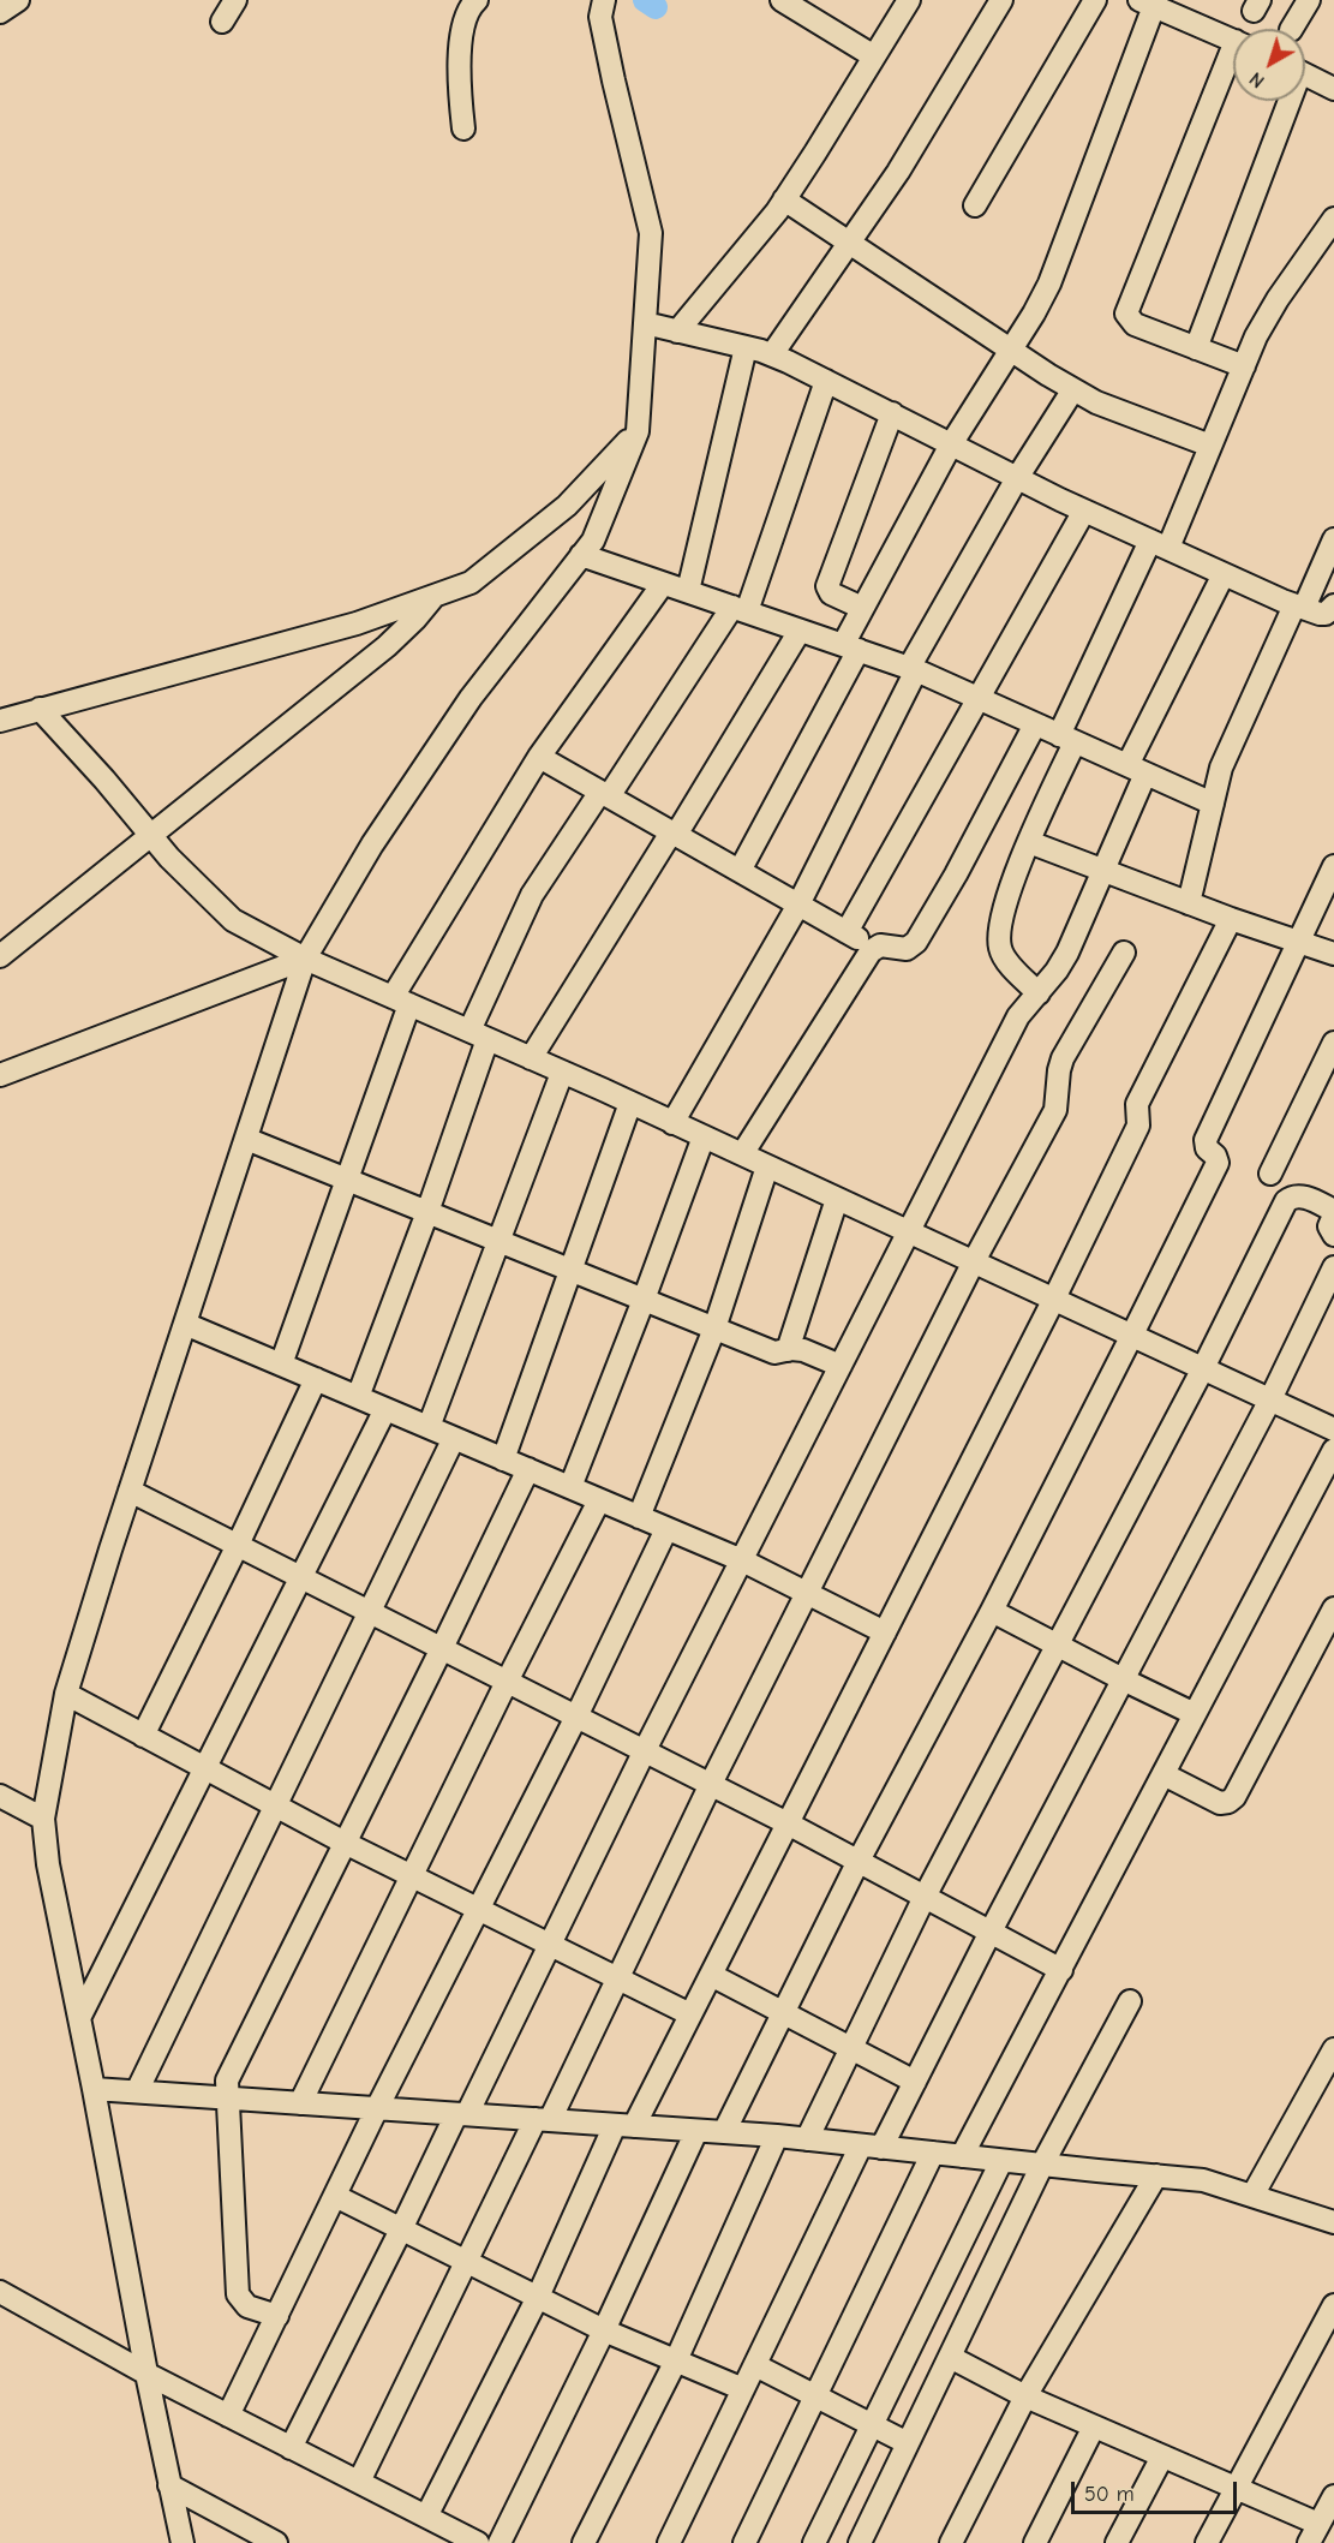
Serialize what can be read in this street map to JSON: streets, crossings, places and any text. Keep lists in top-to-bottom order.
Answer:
{
  "scale_bar": "50 m",
  "north": "bottom left"
}
